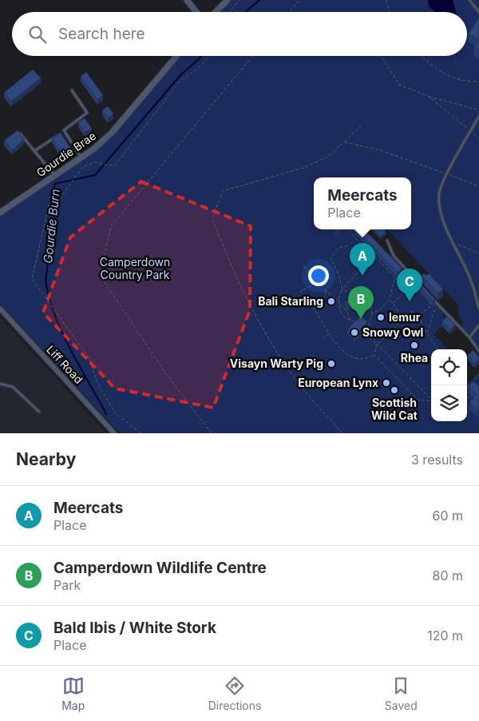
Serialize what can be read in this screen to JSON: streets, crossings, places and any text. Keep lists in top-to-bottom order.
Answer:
{
  "streets": {
    "street": ["Gourdie Brae", "Liff Road"]
  },
  "water": ["Gourdie Burn"],
  "parks": ["Camperdown Country Park"],
  "places": [
    "Bali Starling",
    "lemur",
    "Snowy Owl",
    "Rhea",
    "Visayn Warty Pig",
    "European Lynx",
    "Scottish Wild Cat"
  ],
  "page": {
    "search": "Search here",
    "popup": ["Meercats", "Place"],
    "pins": ["A", "C", "B"],
    "heading": ["Nearby", "3 results"],
    "list": [
      {
        "mark": "A",
        "name": "Meercats",
        "note": "Place",
        "value": "60 m"
      },
      {
        "mark": "B",
        "name": "Camperdown Wildlife Centre",
        "note": "Park",
        "value": "80 m"
      },
      {
        "mark": "C",
        "name": "Bald Ibis / White Stork",
        "note": "Place",
        "value": "120 m"
      }
    ],
    "nav": ["Map", "Directions", "Saved"]
  }
}
